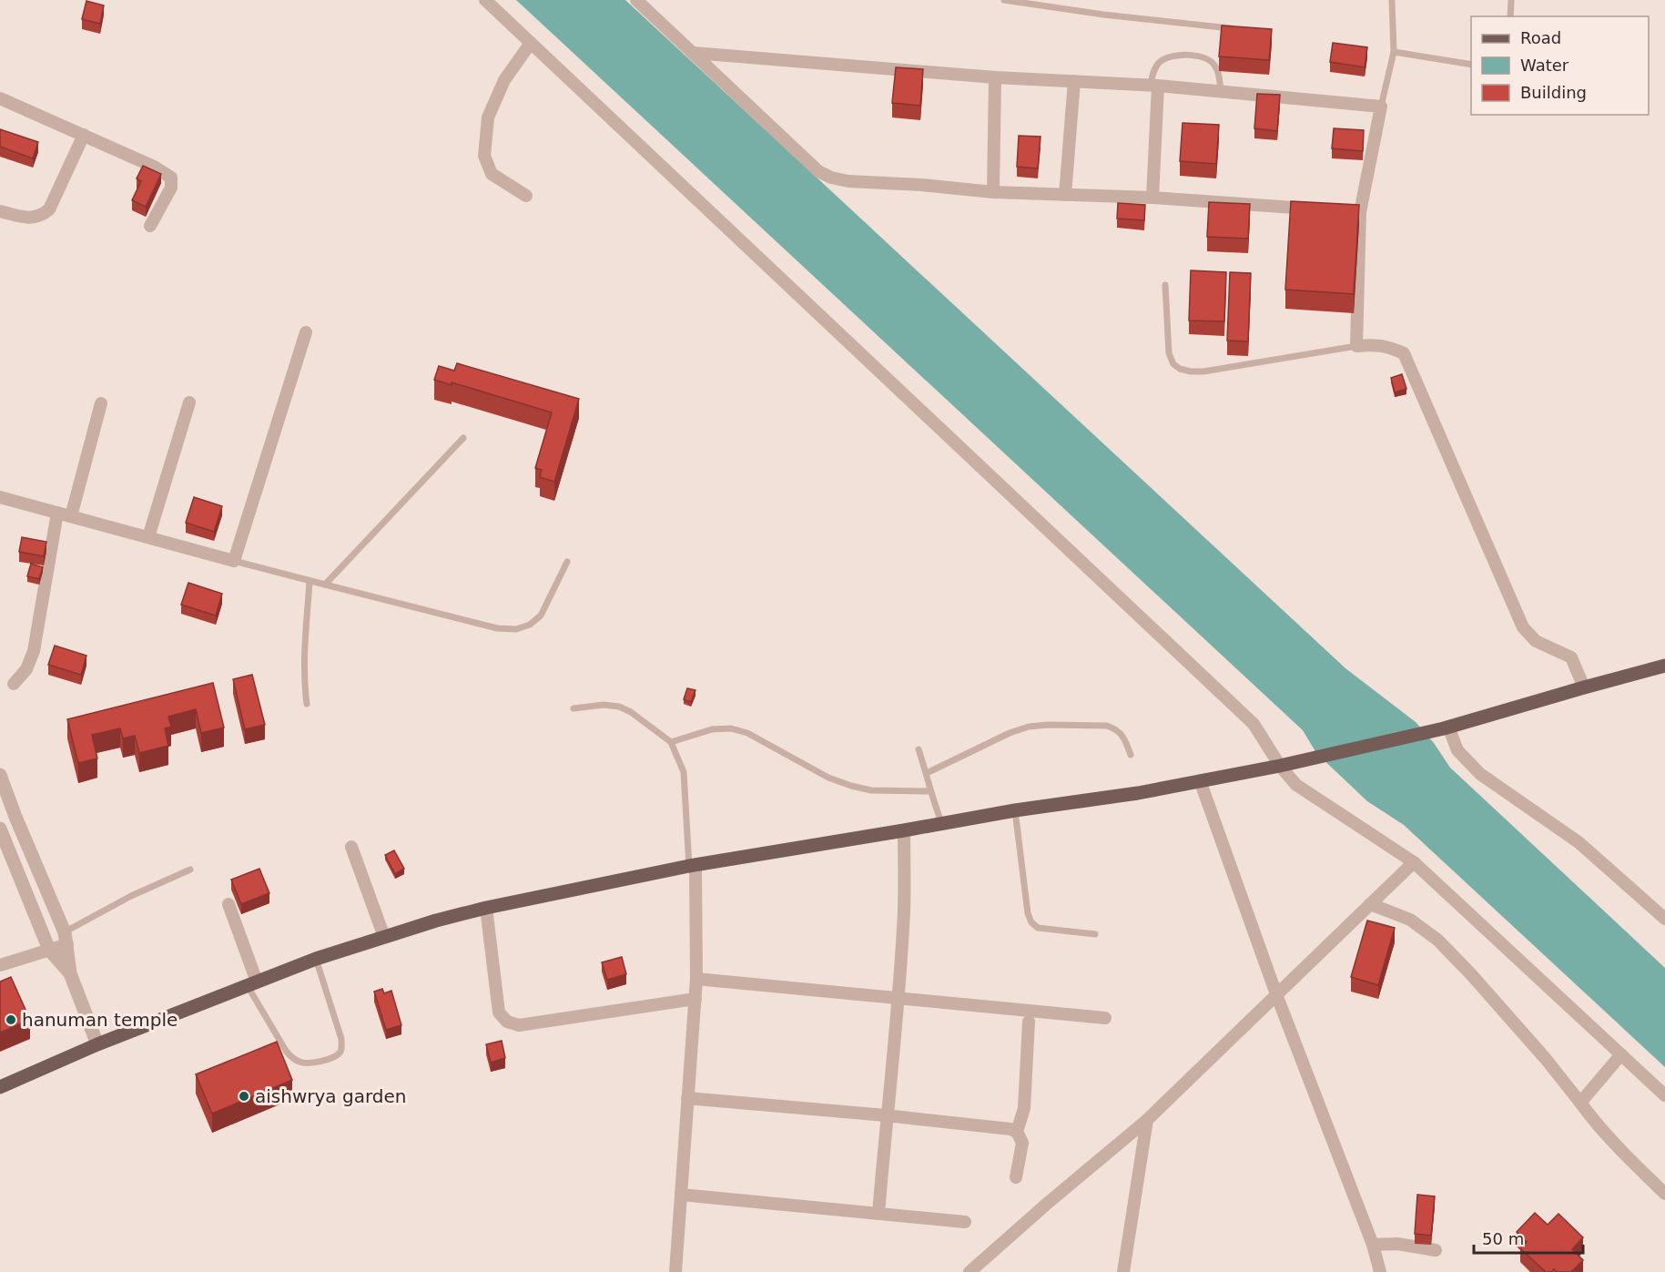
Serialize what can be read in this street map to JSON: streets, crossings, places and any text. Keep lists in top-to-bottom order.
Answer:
{
  "places": ["hanuman temple", "aishwrya garden"],
  "legend": ["Road", "Water", "Building"],
  "scale_bar": "50 m"
}
